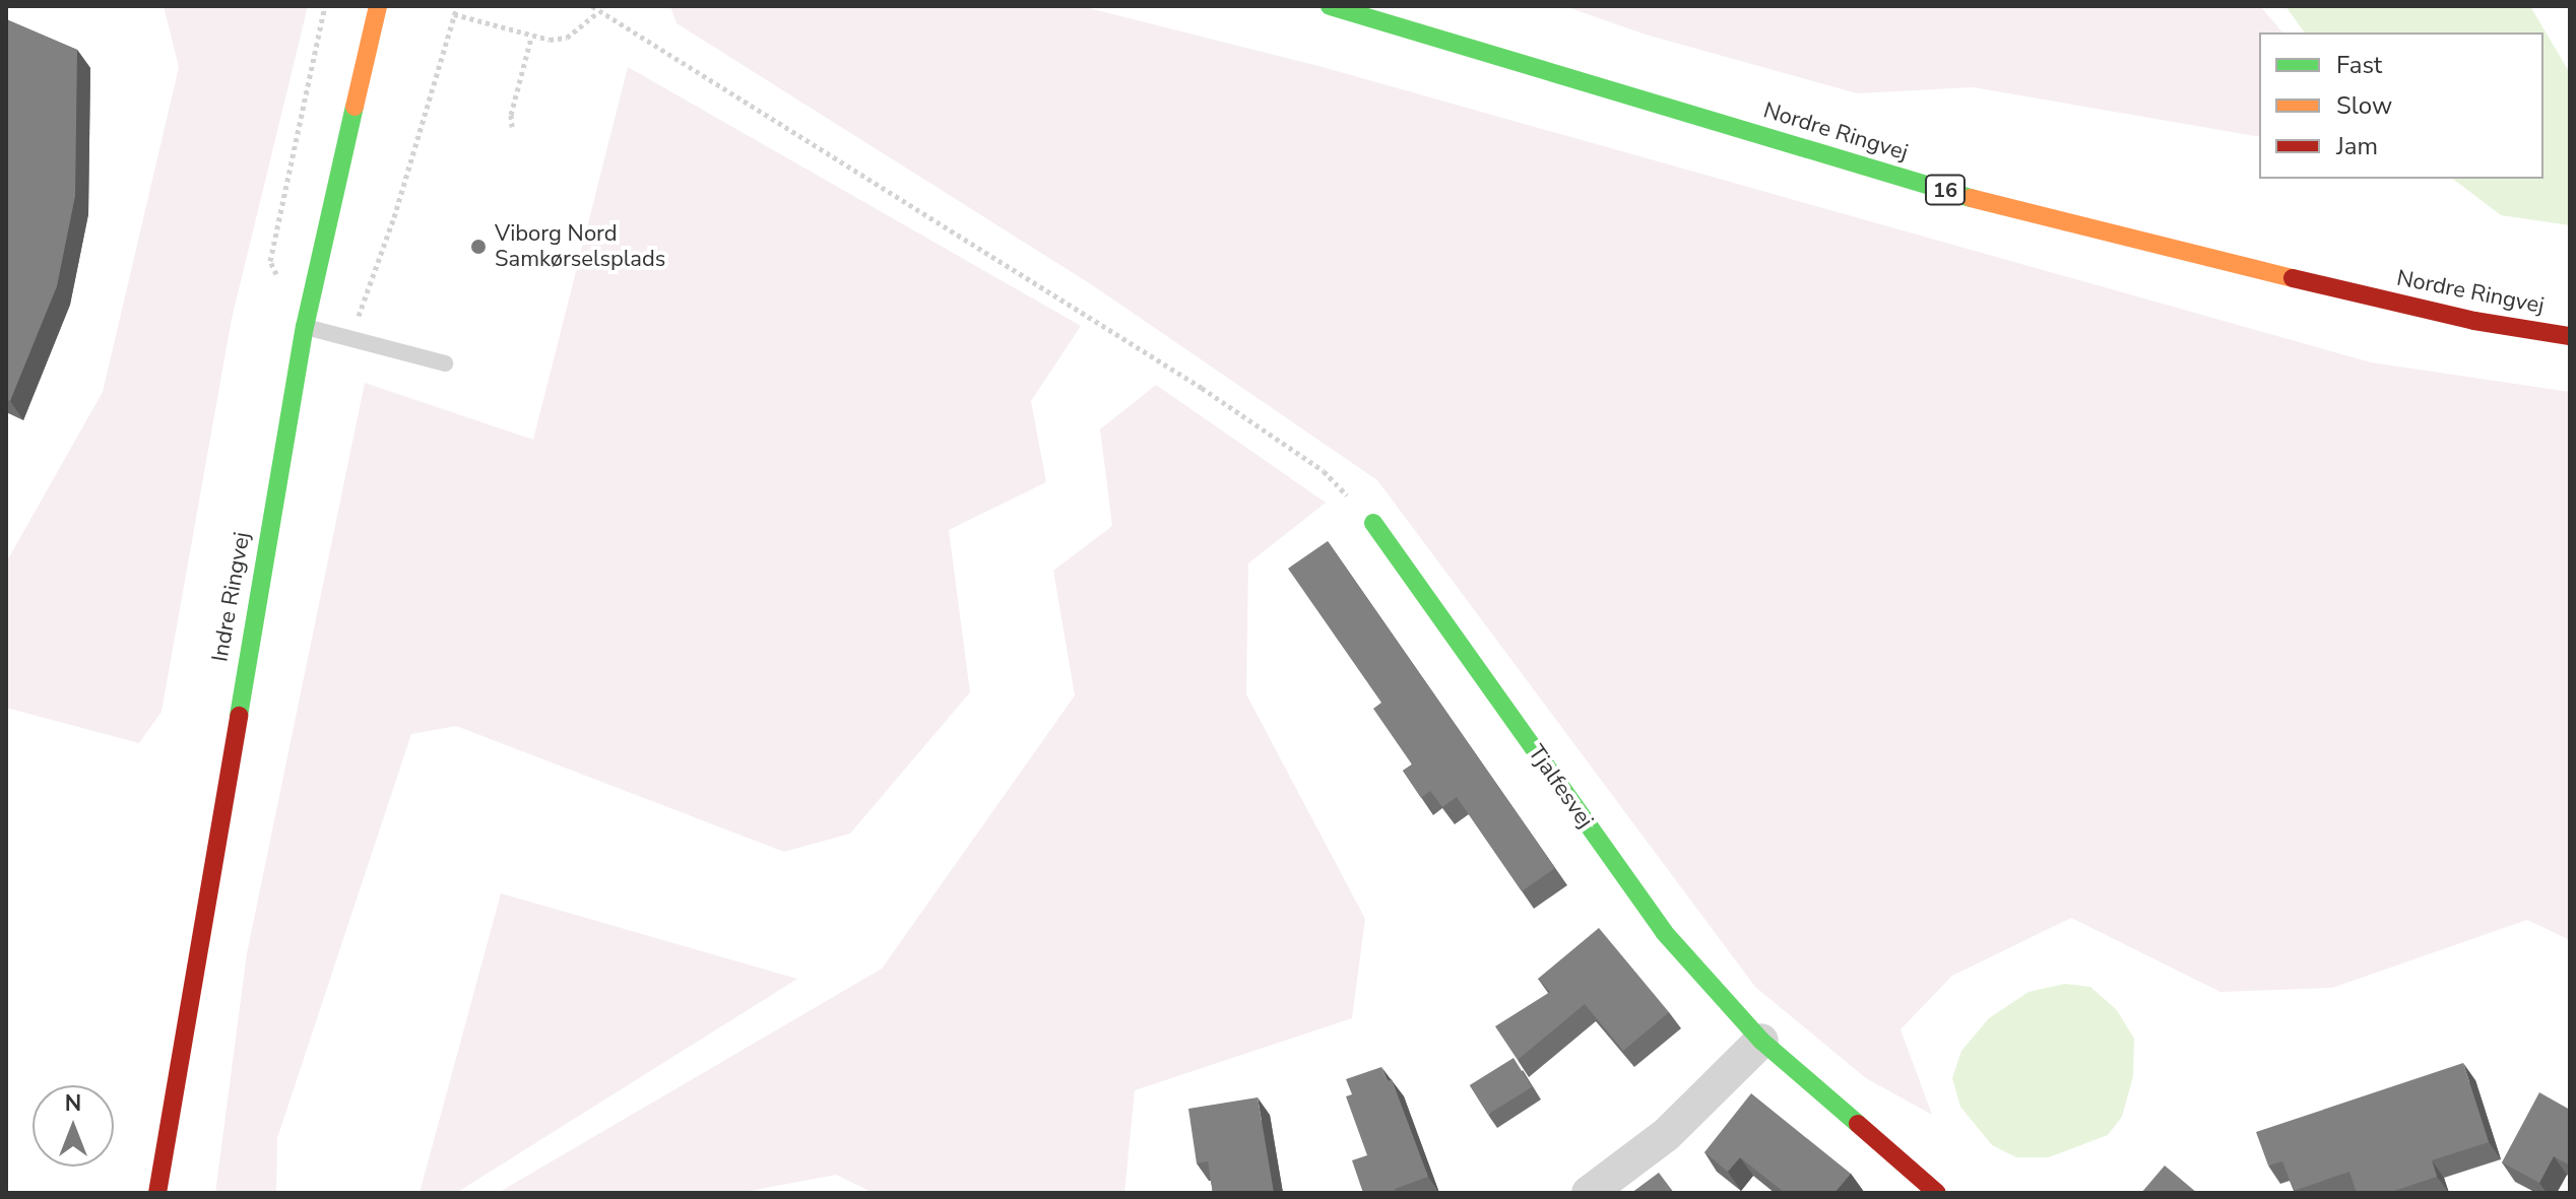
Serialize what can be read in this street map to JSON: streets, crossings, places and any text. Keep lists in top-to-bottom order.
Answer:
{
  "streets": {
    "street": [
      "Nordre Ringvej",
      "16",
      "Indre Ringvej",
      "Tjalfesvej"
    ]
  },
  "places": ["Viborg Nord Samkørselsplads"],
  "legend": ["Fast", "Slow", "Jam"],
  "north": "top"
}
